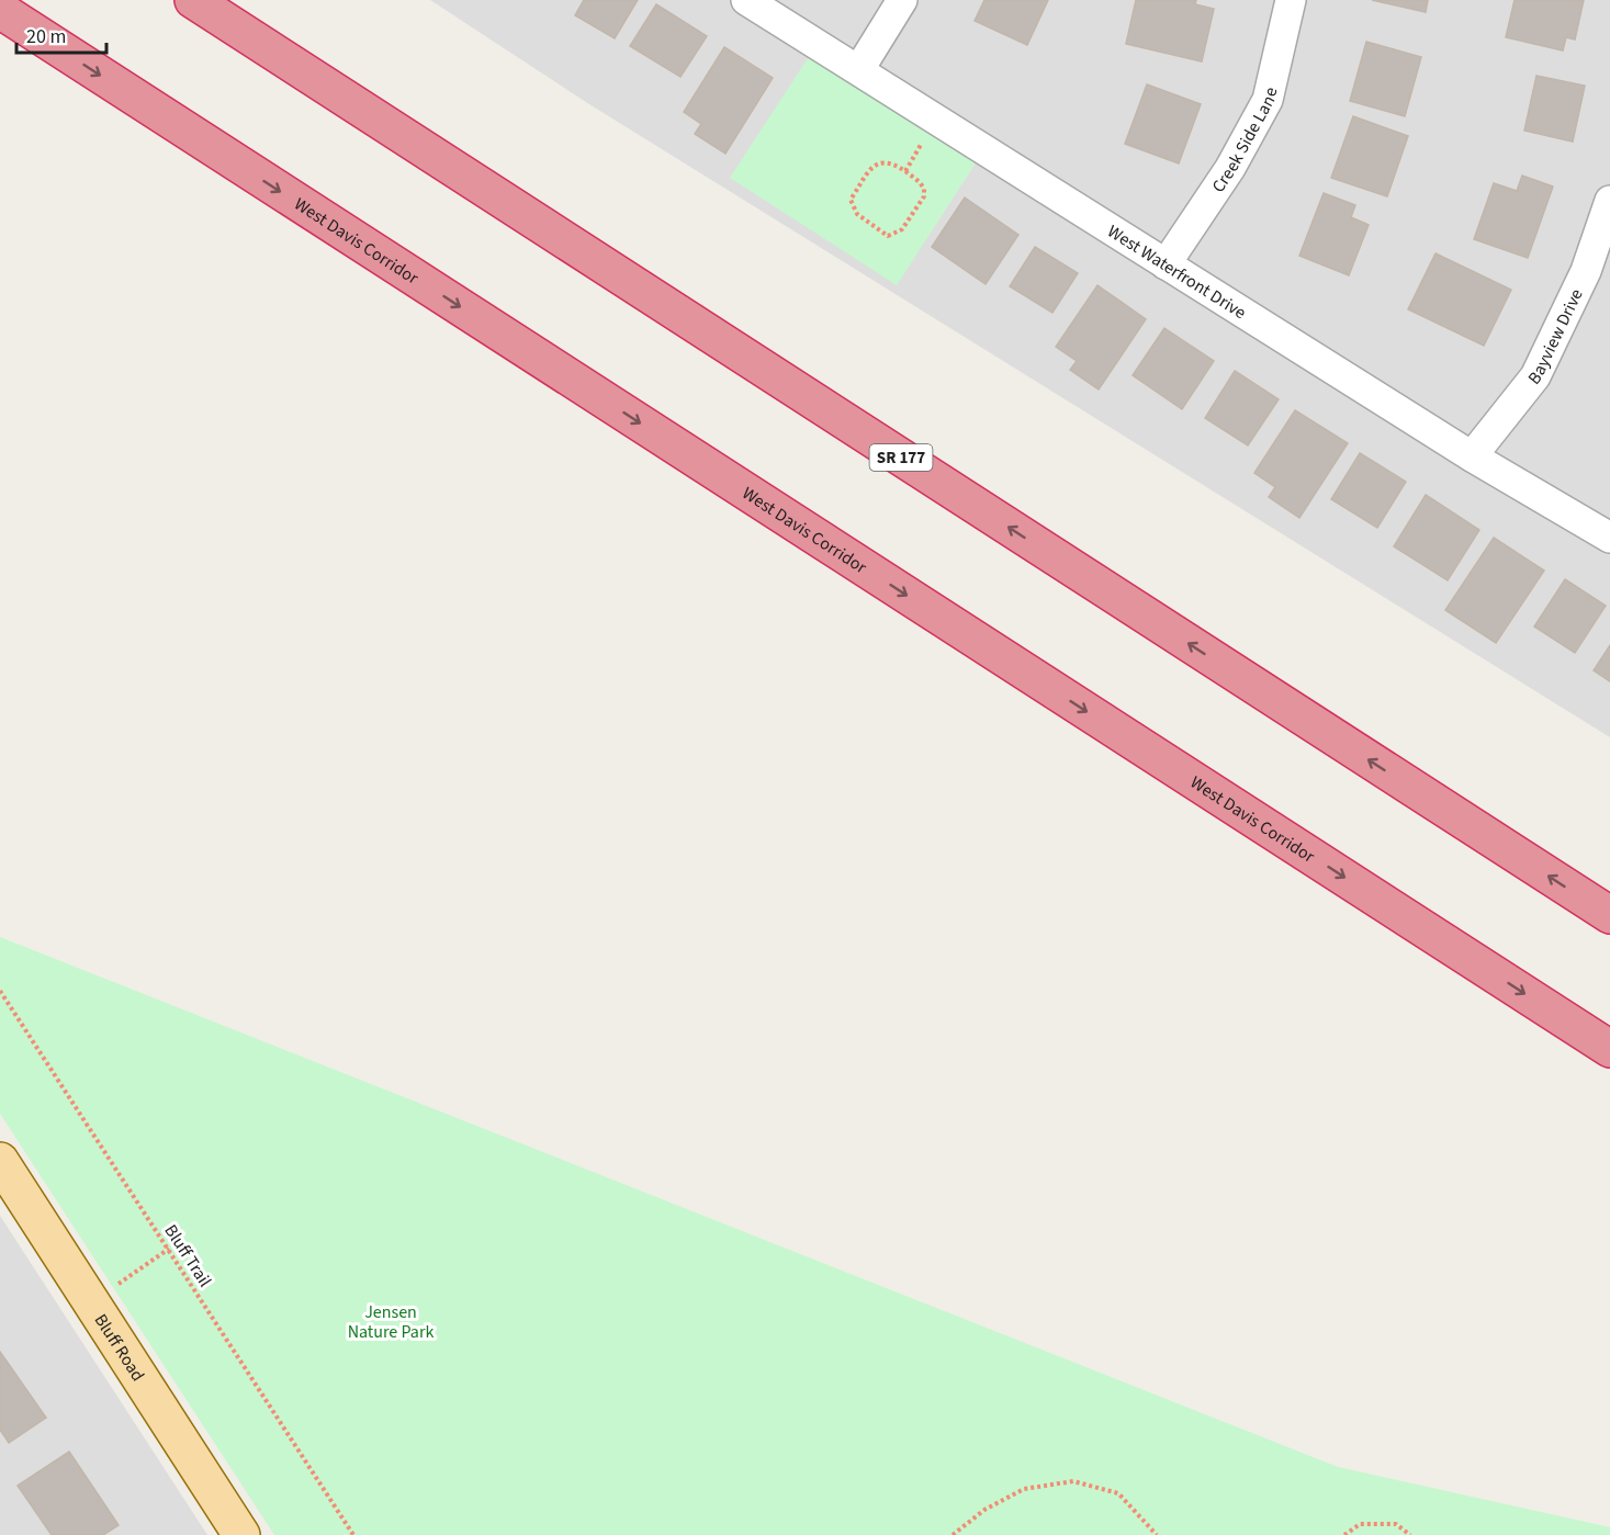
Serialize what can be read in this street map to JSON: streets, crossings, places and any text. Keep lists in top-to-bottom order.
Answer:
{
  "streets": {
    "highway": ["West Davis Corridor", "SR 177"],
    "main road": ["Bluff Road"],
    "street": ["Creek Side Lane", "West Waterfront Drive", "Bayview Drive"],
    "path": ["Bluff Trail"]
  },
  "crossings": [
    ["Creek Side Lane", "West Waterfront Drive"],
    ["West Waterfront Drive", "Bayview Drive"]
  ],
  "parks": ["Jensen Nature Park"],
  "scale_bar": "20 m"
}
